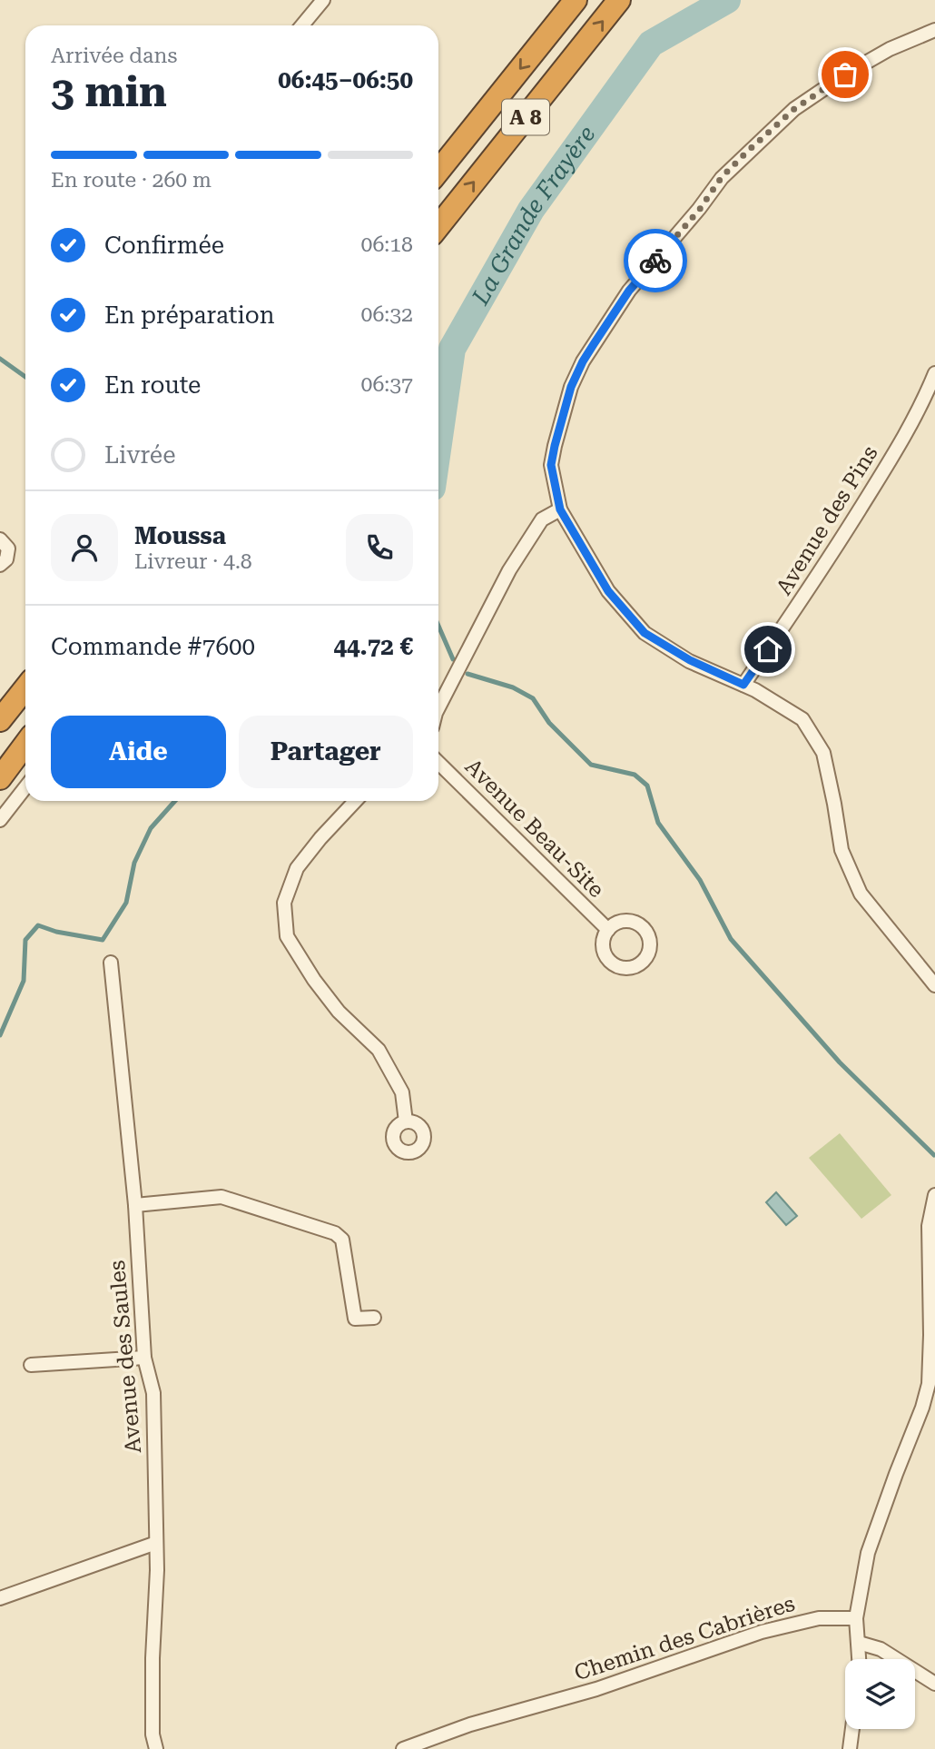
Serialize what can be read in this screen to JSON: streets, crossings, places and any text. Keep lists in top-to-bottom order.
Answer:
{
  "streets": {
    "highway": ["A 8"],
    "street": [
      "Avenue des Pins",
      "Avenue Beau-Site",
      "Avenue des Saules",
      "Chemin des Cabrières"
    ]
  },
  "water": ["La Grande Frayère"],
  "page": {
    "heading": ["3 min", "Arrivée dans", "06:45–06:50"],
    "panel": [
      "Moussa",
      "Livreur · 4.8",
      "Commande #7600",
      "44.72 €"
    ],
    "bar": "En route · 260 m",
    "list": [
      ["Confirmée", "06:18"],
      ["En préparation", "06:32"],
      ["En route", "06:37"],
      "Livrée"
    ],
    "buttons": ["Aide", "Partager"]
  }
}
